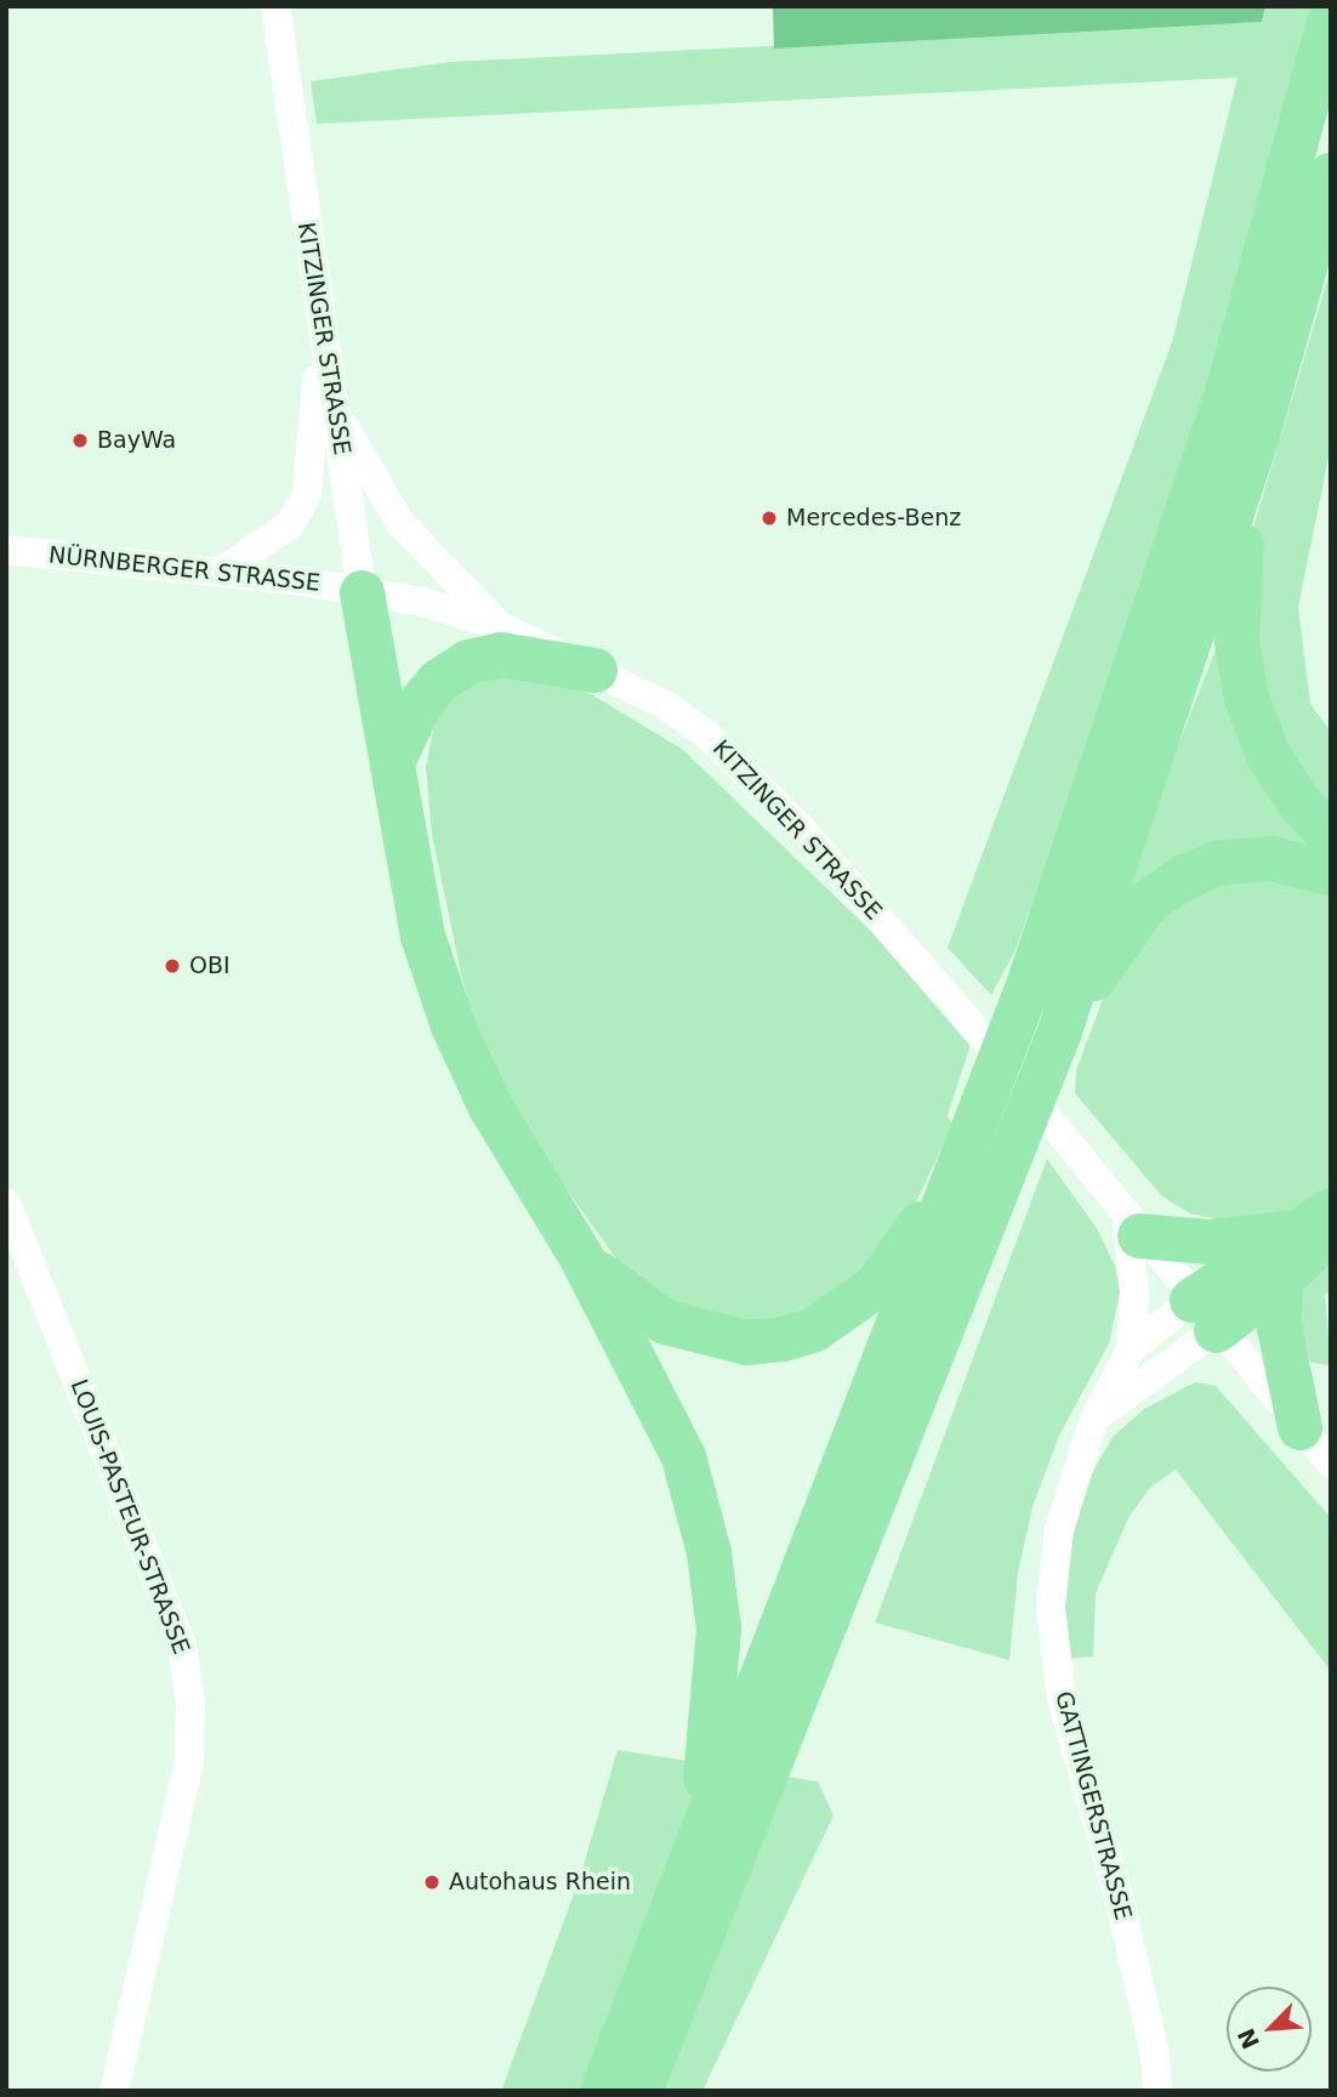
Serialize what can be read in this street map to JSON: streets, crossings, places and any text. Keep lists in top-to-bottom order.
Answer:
{
  "streets": {
    "street": [
      "KITZINGER STRASSE",
      "NÜRNBERGER STRASSE",
      "LOUIS-PASTEUR-STRASSE",
      "GATTINGERSTRASSE"
    ]
  },
  "crossings": [
    ["KITZINGER STRASSE", "NÜRNBERGER STRASSE"],
    ["KITZINGER STRASSE", "GATTINGERSTRASSE"]
  ],
  "places": [
    "BayWa",
    "Mercedes-Benz",
    "OBI",
    "Autohaus Rhein"
  ],
  "north": "bottom left"
}
